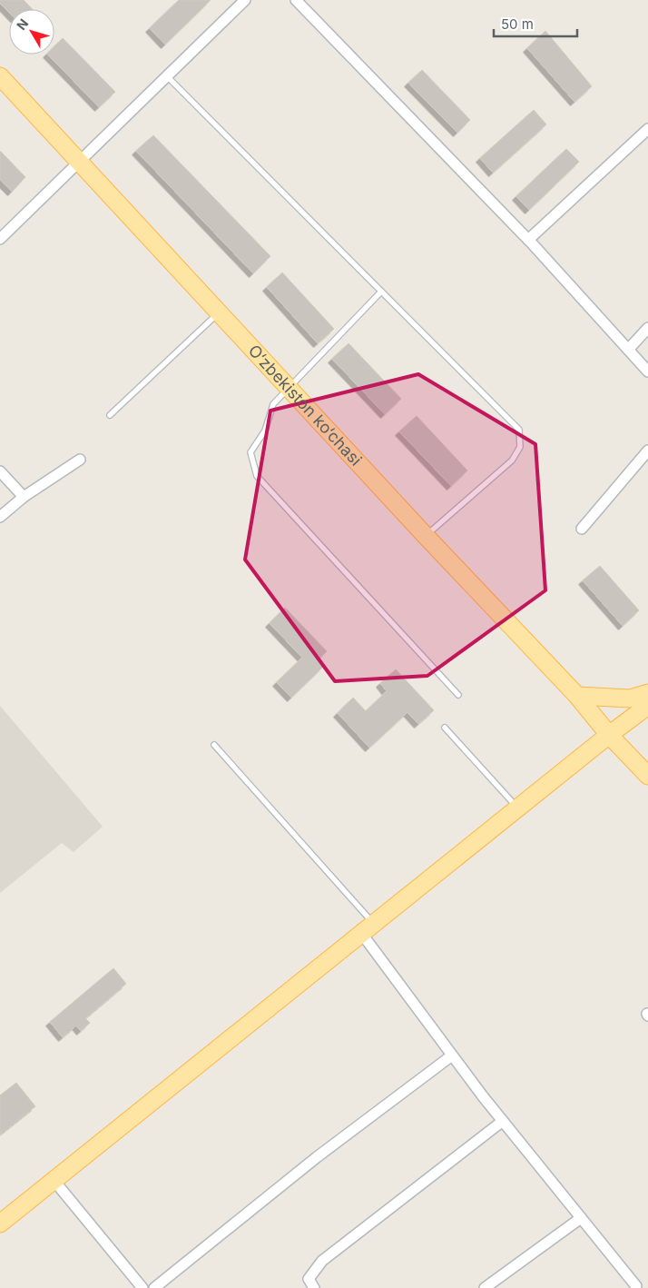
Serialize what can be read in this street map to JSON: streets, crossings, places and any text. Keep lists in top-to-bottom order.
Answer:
{
  "streets": {
    "main road": ["O‘zbekiston ko‘chasi"]
  },
  "scale_bar": "50 m",
  "north": "top left"
}
